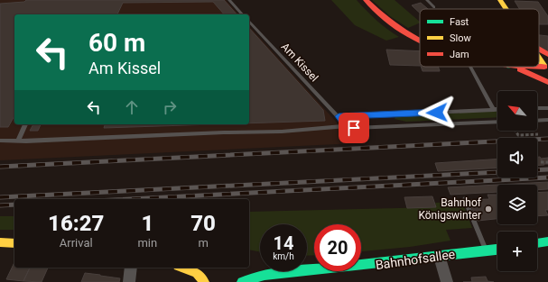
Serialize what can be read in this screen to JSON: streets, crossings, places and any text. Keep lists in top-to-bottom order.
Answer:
{
  "streets": {
    "main road": ["Bahnhofsallee"],
    "lane": ["Am Kissel"]
  },
  "places": ["Bahnhof Königswinter"],
  "legend": ["Fast", "Slow", "Jam"],
  "north": "top left",
  "page": {
    "turn": ["60 m", "Am Kissel"],
    "map_buttons": "+",
    "eta": [
      "16:27",
      "Arrival",
      "1",
      "min",
      "70",
      "m"
    ],
    "speed": "14 km/h",
    "limit": "20"
  }
}
